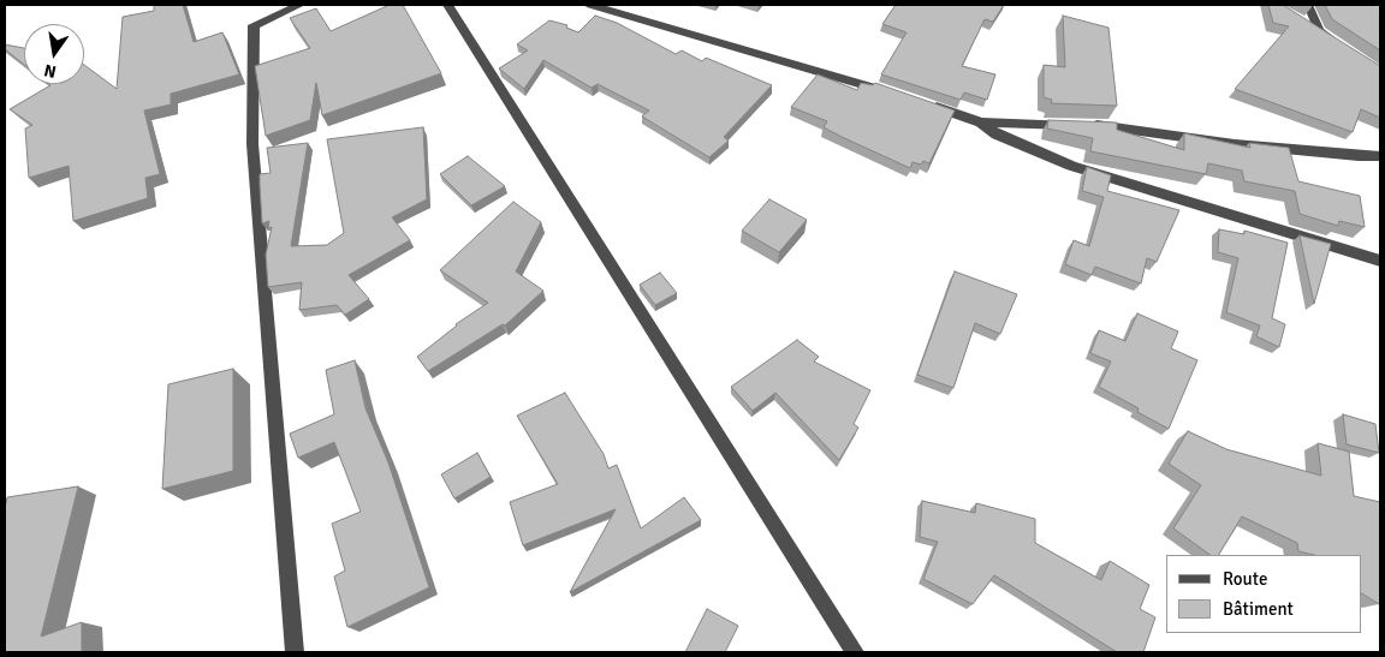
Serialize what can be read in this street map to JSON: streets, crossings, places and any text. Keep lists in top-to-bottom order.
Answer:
{
  "legend": ["Route", "Bâtiment"],
  "north": "bottom"
}
